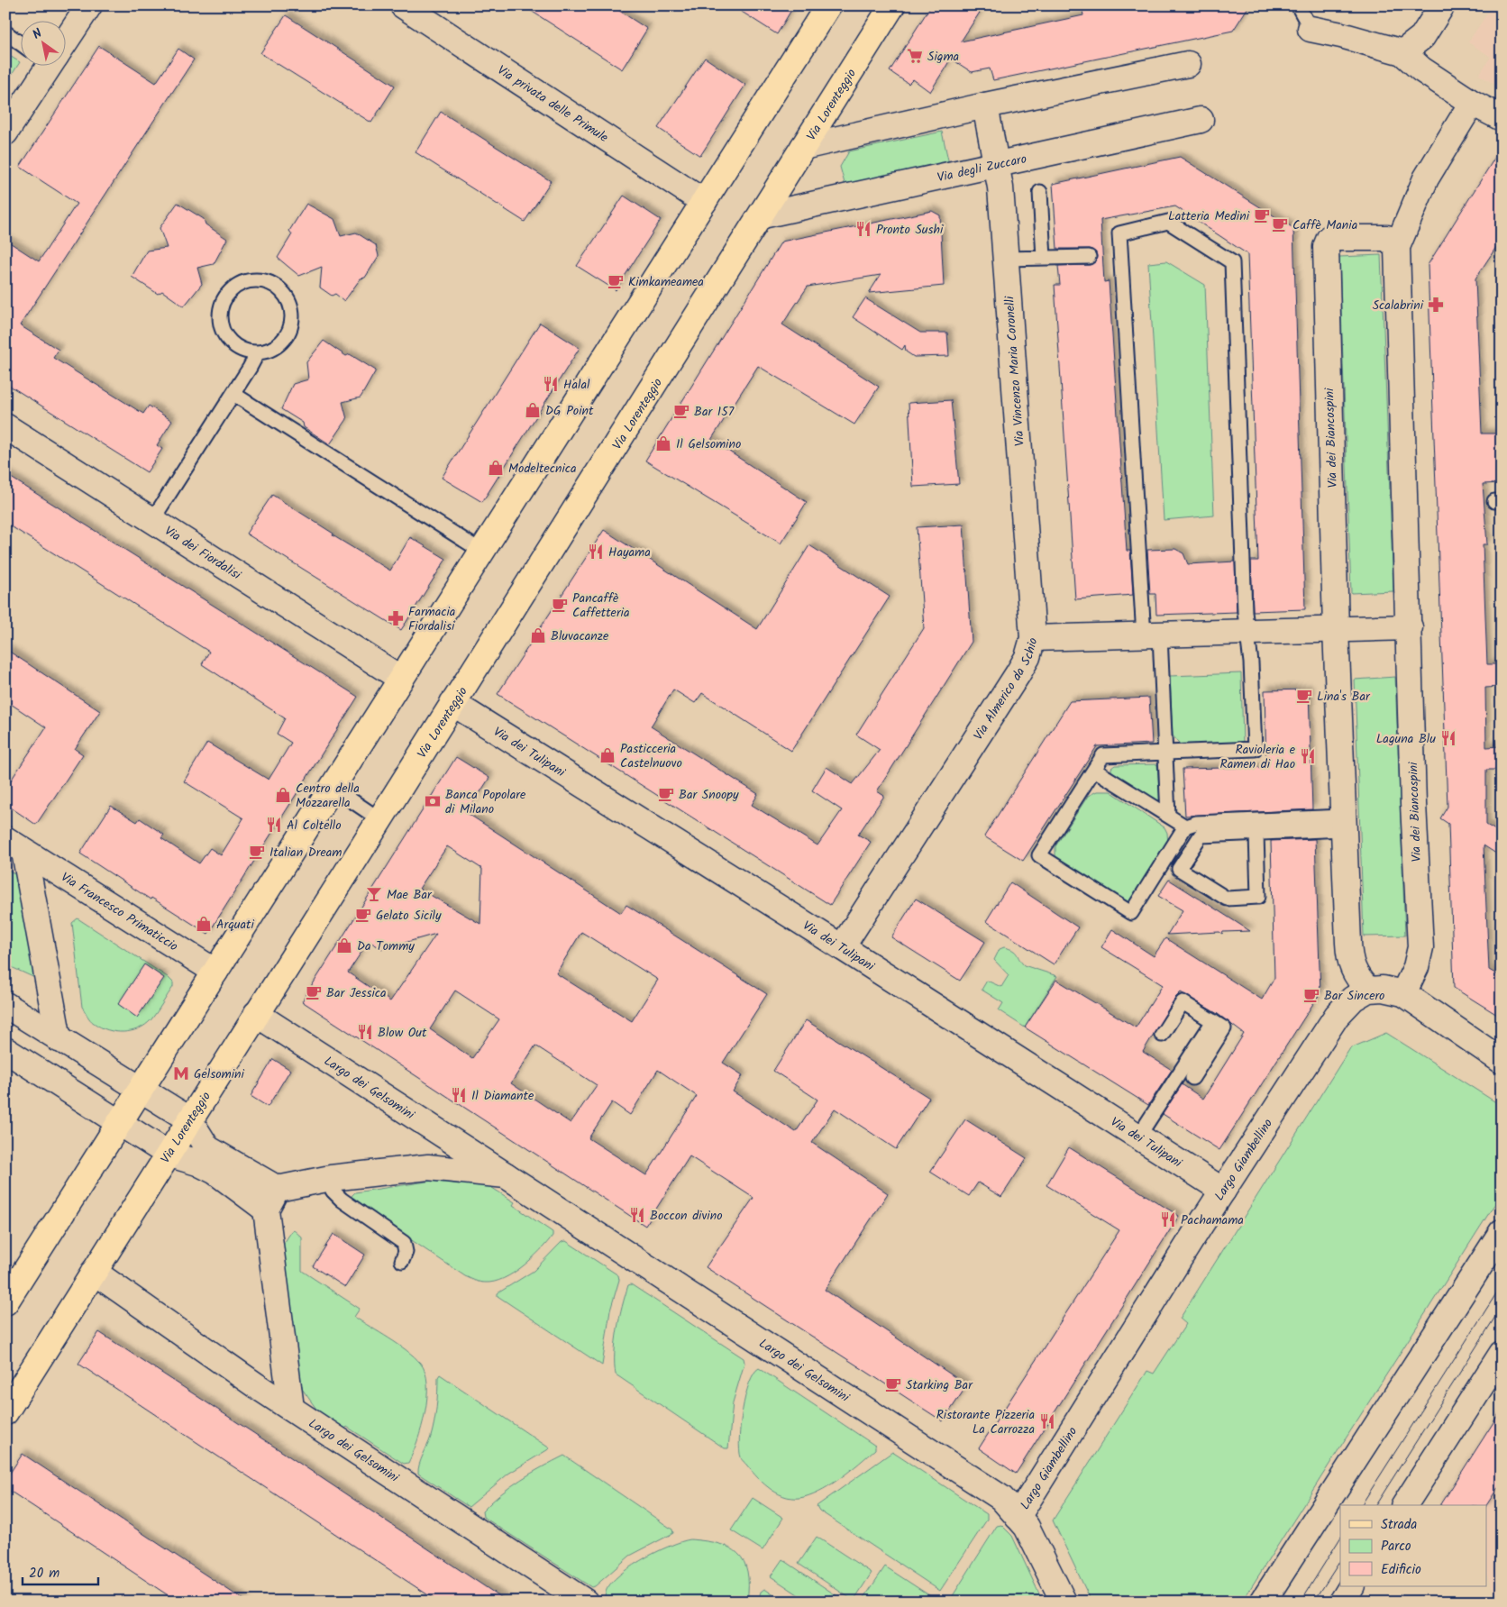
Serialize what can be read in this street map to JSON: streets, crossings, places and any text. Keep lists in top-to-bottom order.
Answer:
{
  "streets": {
    "main road": ["Via Lorenteggio"],
    "street": [
      "Via privata delle Primule",
      "Via degli Zuccaro",
      "Via Vincenzo Maria Coronelli",
      "Via dei Biancospini",
      "Via dei Fiordalisi",
      "Via Almerico da Schio",
      "Via dei Tulipani",
      "Via Francesco Primaticcio",
      "Largo dei Gelsomini",
      "Largo Giambellino"
    ]
  },
  "crossings": [
    ["Via Lorenteggio", "Via degli Zuccaro"],
    ["Via Lorenteggio", "Via dei Tulipani"],
    ["Via Lorenteggio", "Largo dei Gelsomini"],
    ["Via degli Zuccaro", "Via Vincenzo Maria Coronelli"],
    ["Via Vincenzo Maria Coronelli", "Via Almerico da Schio"],
    ["Via dei Biancospini", "Via Almerico da Schio"],
    ["Via dei Biancospini", "Largo Giambellino"],
    ["Via Almerico da Schio", "Via dei Tulipani"],
    ["Via dei Tulipani", "Largo Giambellino"],
    ["Largo dei Gelsomini", "Largo Giambellino"]
  ],
  "places": {
    "supermarket": ["Sigma"],
    "cafe": [
      "Latteria Medini",
      "Caffè Mania",
      "Kimkameamea",
      "Bar 157",
      "Pancaffè Caffetteria",
      "Lina's Bar",
      "Bar Snoopy",
      "Italian Dream",
      "Gelato Sicily",
      "Bar Jessica",
      "Bar Sincero",
      "Starking Bar"
    ],
    "restaurant": [
      "Pronto Sushi",
      "Halal",
      "Hayama",
      "Laguna Blu",
      "Ravioleria e Ramen di Hao",
      "Al Coltello",
      "Blow Out",
      "Il Diamante",
      "Boccon divino",
      "Pachamama",
      "Ristorante Pizzeria La Carrozza"
    ],
    "pharmacy": ["Scalabrini", "Farmacia Fiordalisi"],
    "shop": [
      "DG Point",
      "Il Gelsomino",
      "Modeltecnica",
      "Bluvacanze",
      "Pasticceria Castelnuovo",
      "Centro della Mozzarella",
      "Arquati",
      "Da Tommy"
    ],
    "bank": ["Banca Popolare di Milano"],
    "bar": ["Mae Bar"],
    "metro station": ["Gelsomini"]
  },
  "legend": ["Strada", "Parco", "Edificio"],
  "scale_bar": "20 m",
  "north": "top left"
}
